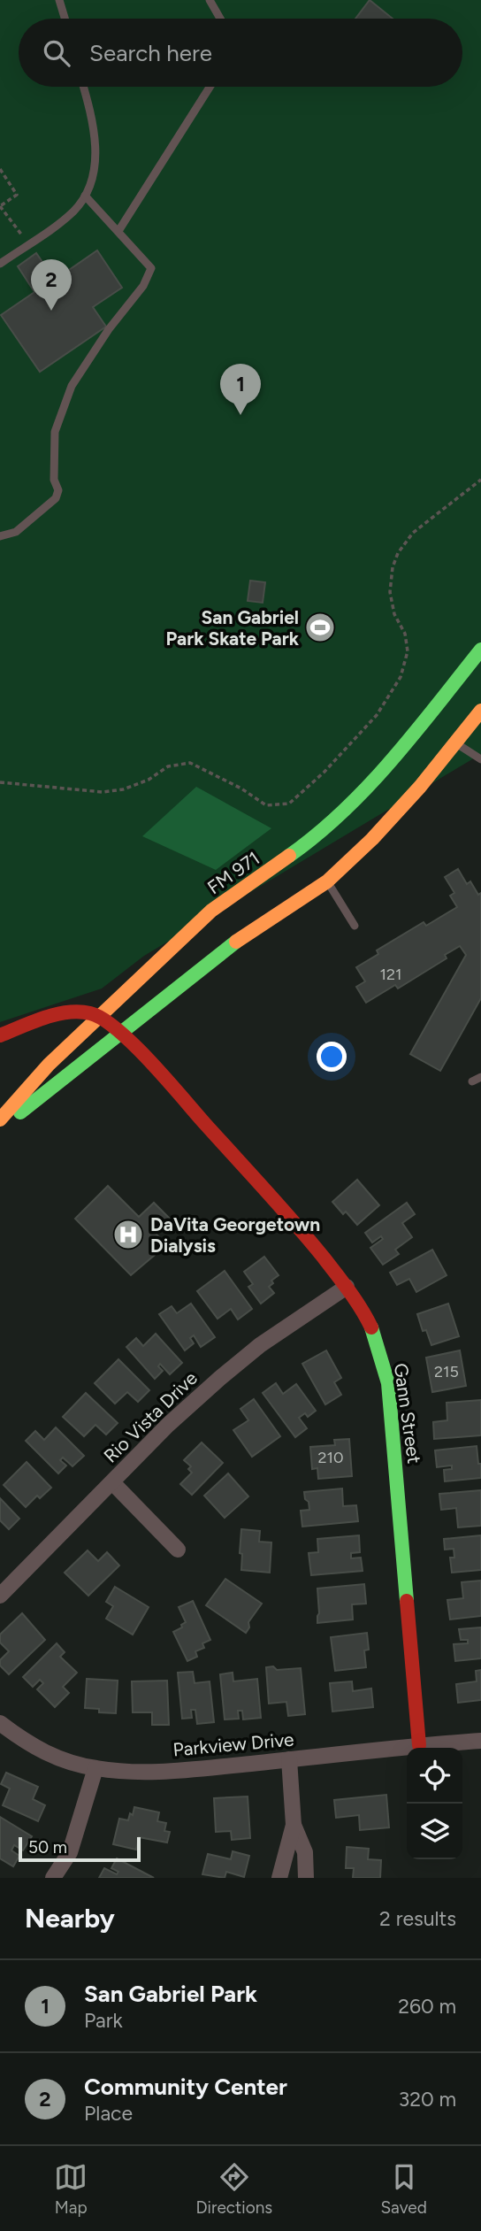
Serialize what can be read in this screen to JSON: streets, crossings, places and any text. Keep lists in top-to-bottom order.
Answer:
{
  "streets": {
    "main road": ["FM 971", "Gann Street"],
    "street": ["Rio Vista Drive", "Parkview Drive"]
  },
  "crossings": [
    ["FM 971", "Gann Street"],
    ["Gann Street", "Rio Vista Drive"],
    ["Gann Street", "Parkview Drive"]
  ],
  "places": {
    "sports": ["San Gabriel Park Skate Park"],
    "hospital": ["DaVita Georgetown Dialysis"]
  },
  "house_numbers": ["121", "215", "210"],
  "scale_bar": "50 m",
  "page": {
    "search": "Search here",
    "pins": ["2", "1"],
    "scale": "50 m",
    "heading": ["Nearby", "2 results"],
    "list": [
      {
        "mark": "1",
        "name": "San Gabriel Park",
        "note": "Park",
        "value": "260 m"
      },
      {
        "mark": "2",
        "name": "Community Center",
        "note": "Place",
        "value": "320 m"
      }
    ],
    "nav": ["Map", "Directions", "Saved"]
  }
}
